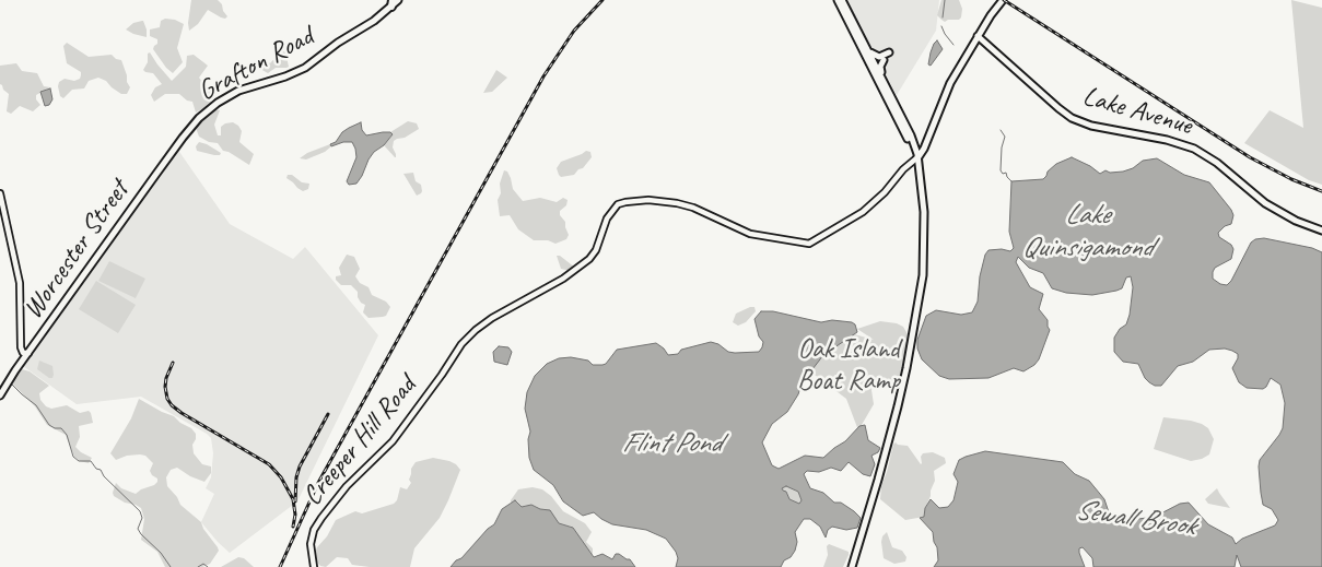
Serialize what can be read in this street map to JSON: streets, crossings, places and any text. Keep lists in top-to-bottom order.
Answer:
{
  "streets": {
    "main road": ["Grafton Road", "Lake Avenue", "Worcester Street"],
    "street": ["Creeper Hill Road"]
  },
  "crossings": [
    ["Grafton Road", "Worcester Street"]
  ],
  "water": ["Lake Quinsigamond", "Flint Pond", "Sewall Brook"],
  "parks": ["Oak Island Boat Ramp"]
}
